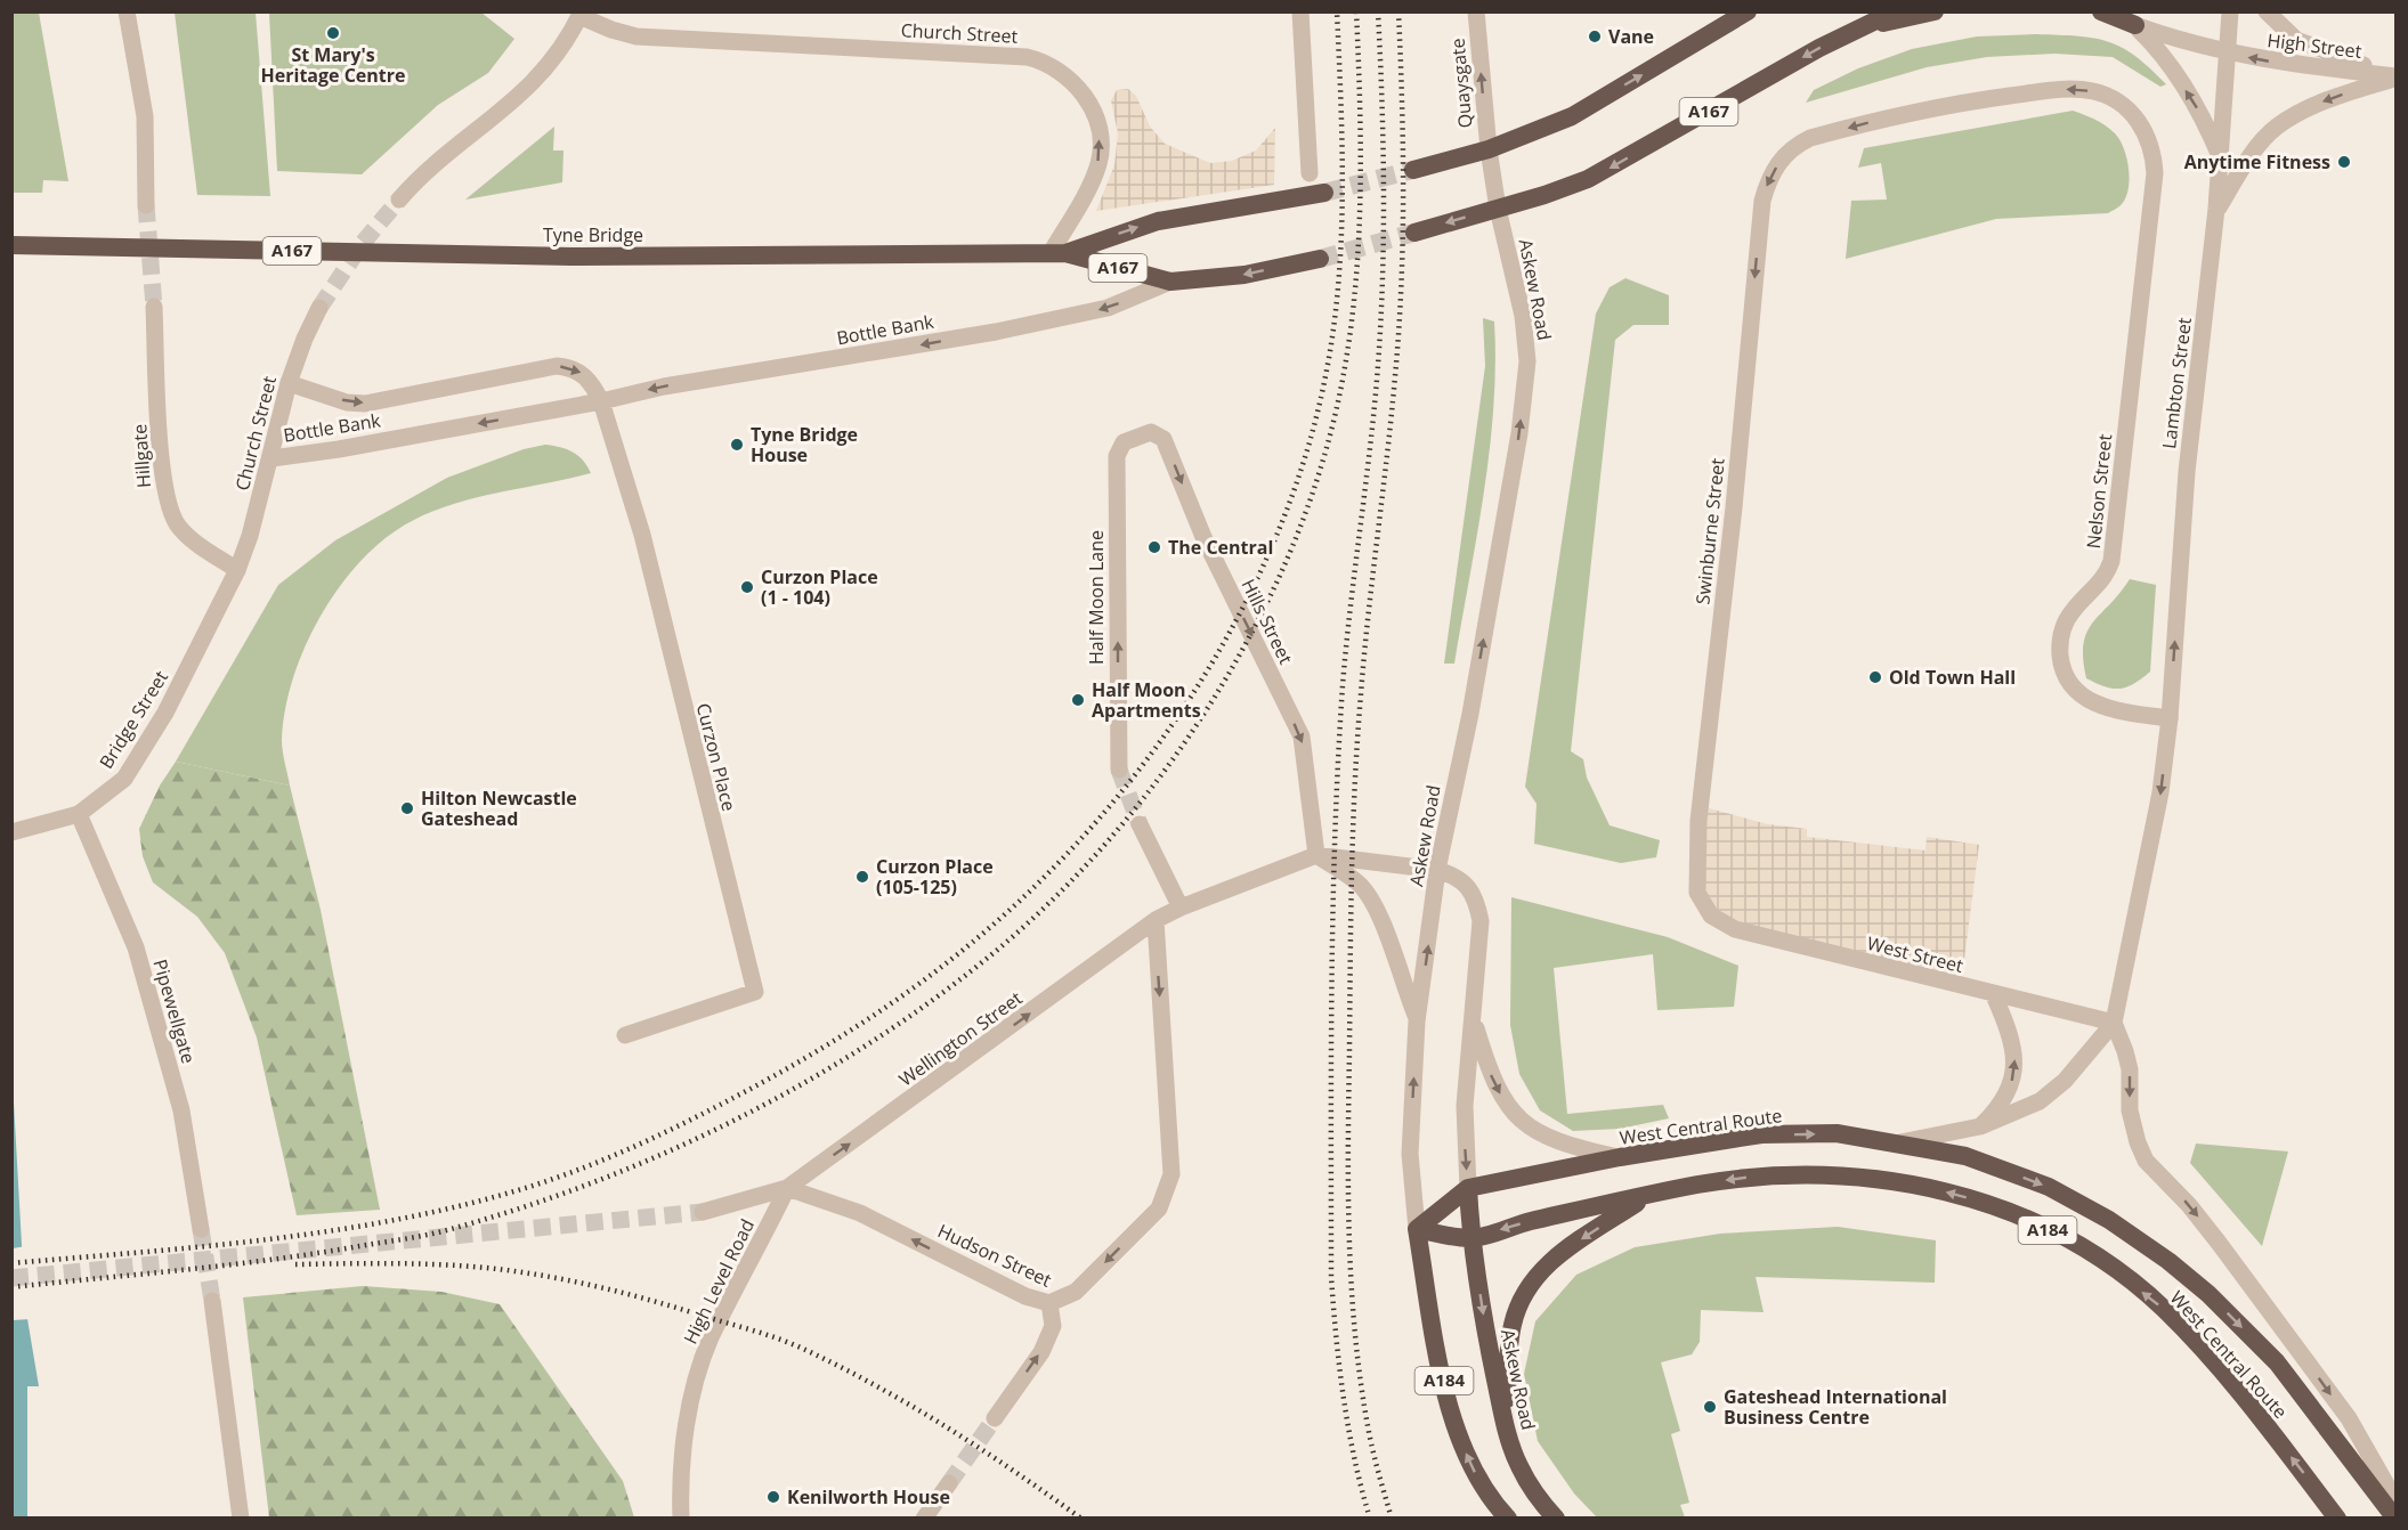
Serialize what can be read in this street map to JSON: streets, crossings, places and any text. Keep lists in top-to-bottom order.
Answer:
{
  "streets": {
    "highway": [
      "A167",
      "Tyne Bridge",
      "Askew Road",
      "West Central Route",
      "A184"
    ],
    "street": [
      "Church Street",
      "High Street",
      "Quaysgate",
      "Bottle Bank",
      "Lambton Street",
      "Hillgate",
      "Nelson Street",
      "Swinburne Street",
      "Half Moon Lane",
      "Hills Street",
      "Bridge Street",
      "Curzon Place",
      "West Street",
      "Pipewellgate",
      "Wellington Street",
      "Hudson Street",
      "High Level Road"
    ]
  },
  "crossings": [
    ["Church Street", "A167"],
    ["Church Street", "Tyne Bridge"],
    ["Church Street", "Bottle Bank"],
    ["Church Street", "Hillgate"],
    ["Church Street", "Bridge Street"],
    ["High Street", "Lambton Street"],
    ["Quaysgate", "Askew Road"],
    ["A167", "Tyne Bridge"],
    ["A167", "Askew Road"],
    ["A167", "Bottle Bank"],
    ["Tyne Bridge", "Bottle Bank"],
    ["Askew Road", "West Central Route"],
    ["Askew Road", "A184"],
    ["Bottle Bank", "Curzon Place"],
    ["Lambton Street", "Nelson Street"],
    ["Hillgate", "Bridge Street"],
    ["Nelson Street", "Swinburne Street"],
    ["Swinburne Street", "West Street"],
    ["Half Moon Lane", "Hills Street"],
    ["Hills Street", "Wellington Street"],
    ["Bridge Street", "Pipewellgate"],
    ["Wellington Street", "Hudson Street"],
    ["Wellington Street", "High Level Road"],
    ["West Central Route", "A184"],
    ["Hudson Street", "High Level Road"]
  ],
  "one_way": [
    "Quaysgate",
    "Lambton Street",
    "Swinburne Street",
    "Half Moon Lane",
    "Hills Street",
    "Wellington Street"
  ],
  "places": [
    "St Mary's Heritage Centre",
    "Vane",
    "Anytime Fitness",
    "Tyne Bridge House",
    "The Central",
    "Curzon Place (1 - 104)",
    "Old Town Hall",
    "Half Moon Apartments",
    "Hilton Newcastle Gateshead",
    "Curzon Place (105-125)",
    "Gateshead International Business Centre",
    "Kenilworth House"
  ]
}
